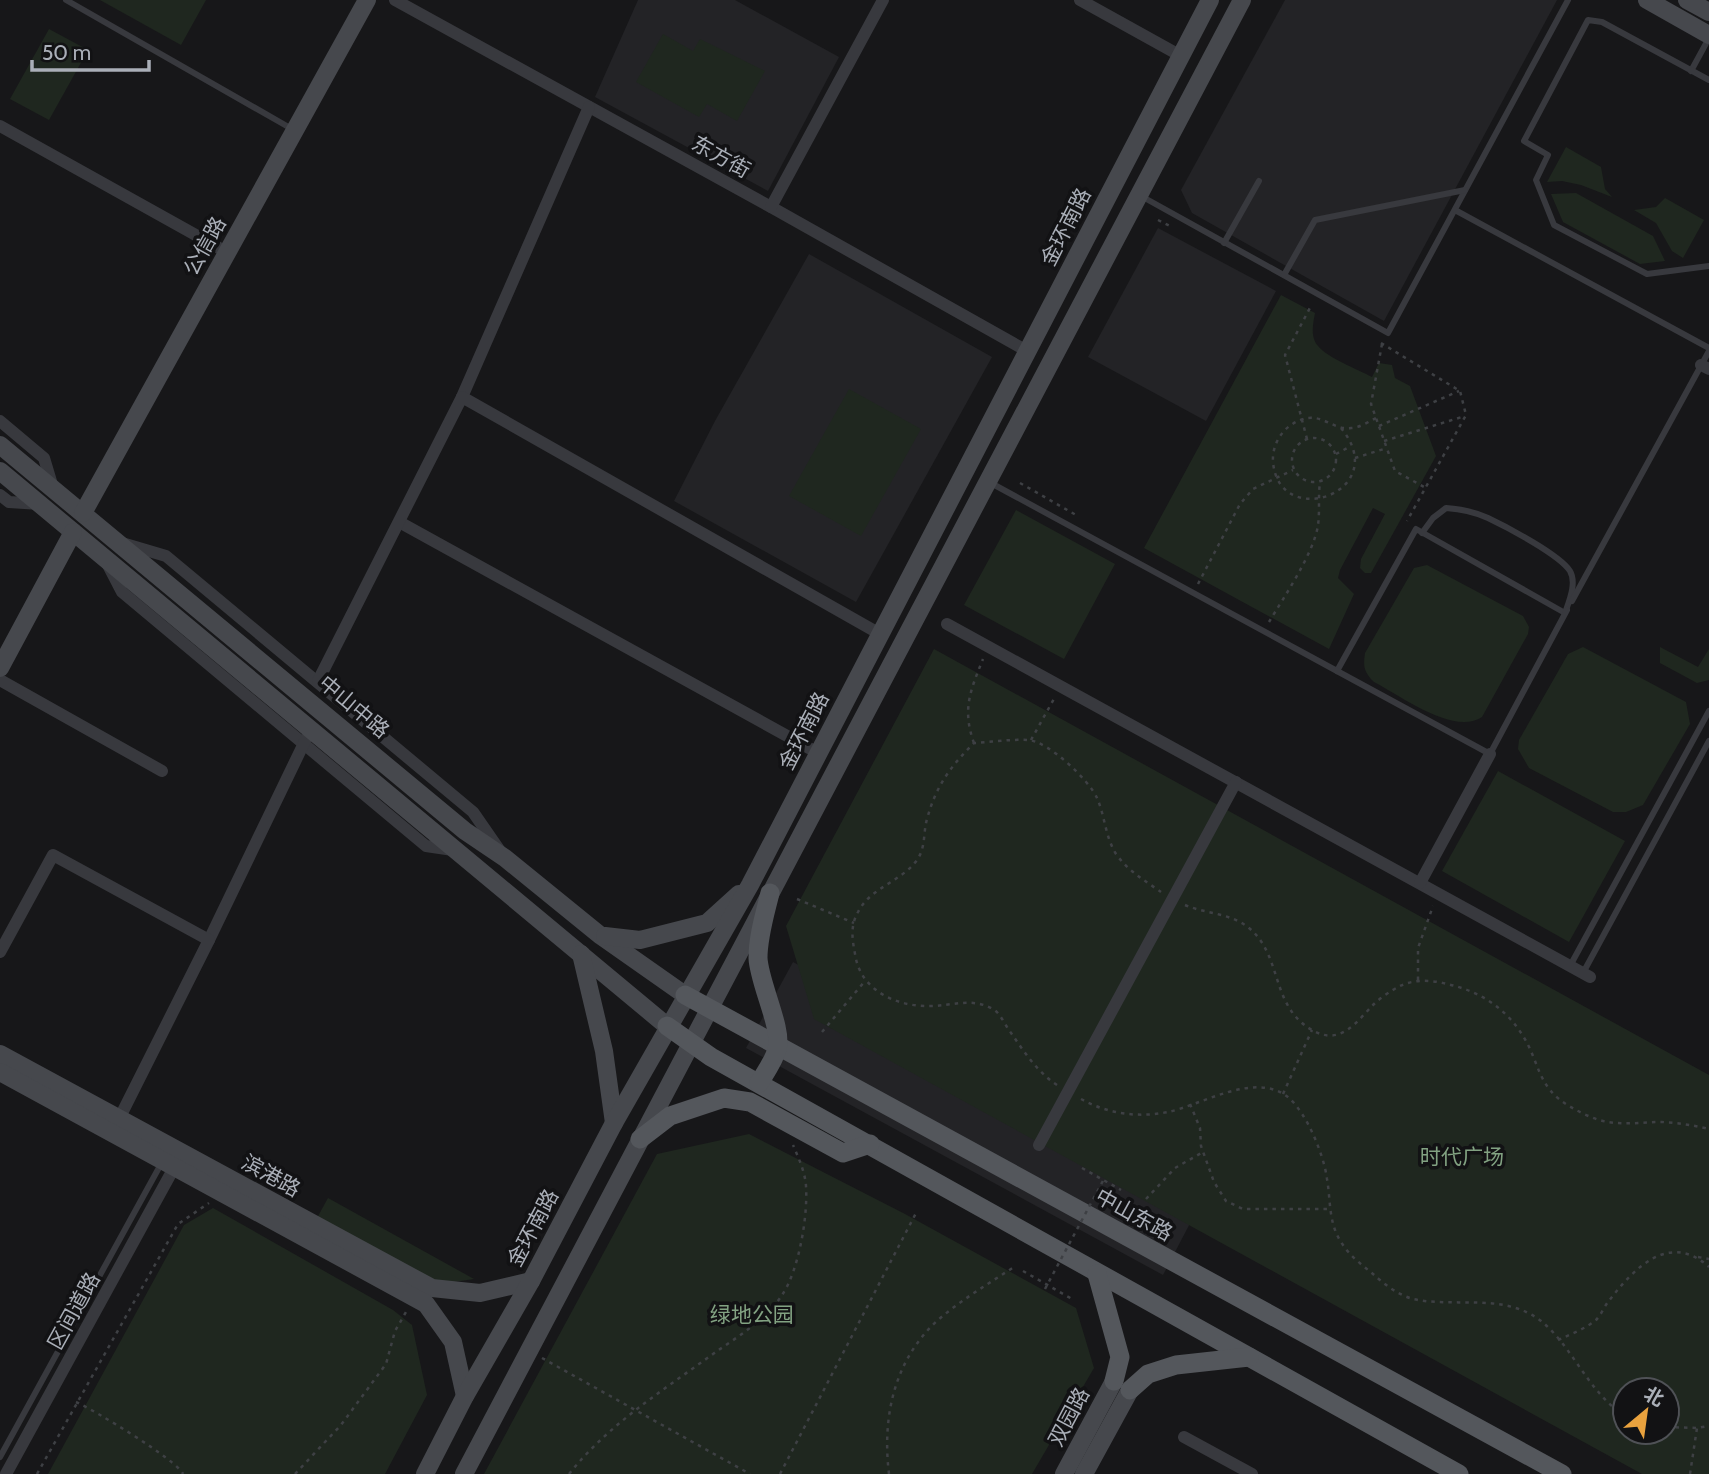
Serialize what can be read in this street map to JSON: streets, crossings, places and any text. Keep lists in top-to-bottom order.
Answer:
{
  "streets": {
    "main road": [
      "金环南路",
      "公信路",
      "中山中路",
      "滨港路",
      "中山东路",
      "双园路"
    ],
    "street": ["东方街", "区间道路"]
  },
  "crossings": [
    ["东方街", "金环南路"],
    ["金环南路", "中山中路"],
    ["金环南路", "滨港路"],
    ["金环南路", "中山东路"],
    ["公信路", "中山中路"],
    ["中山中路", "中山东路"],
    ["滨港路", "区间道路"]
  ],
  "parks": ["时代广场", "绿地公园"],
  "scale_bar": "50 m",
  "north": "top right"
}
